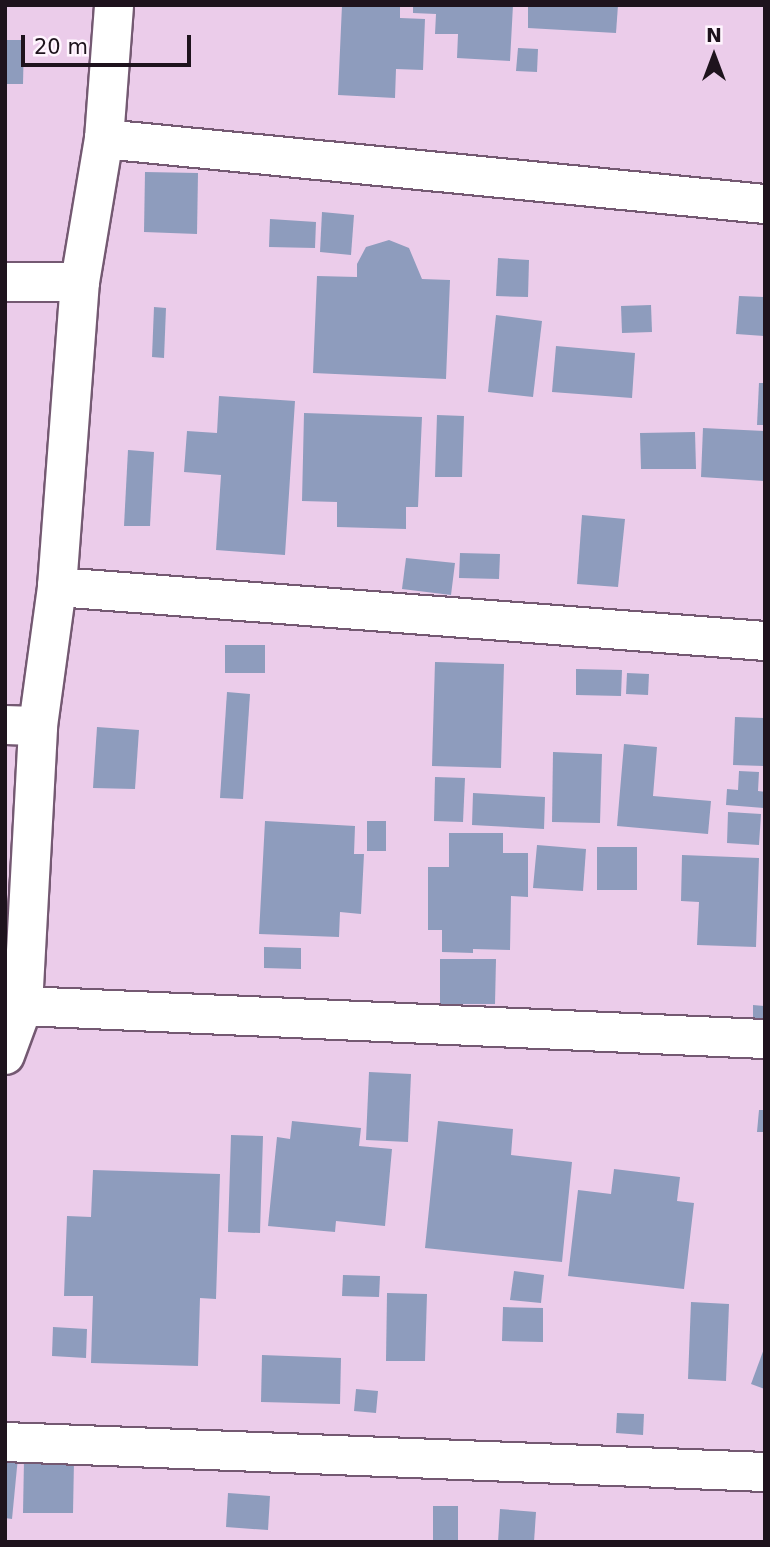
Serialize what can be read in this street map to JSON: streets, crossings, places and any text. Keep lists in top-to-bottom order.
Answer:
{
  "scale_bar": "20 m",
  "north": "top"
}
